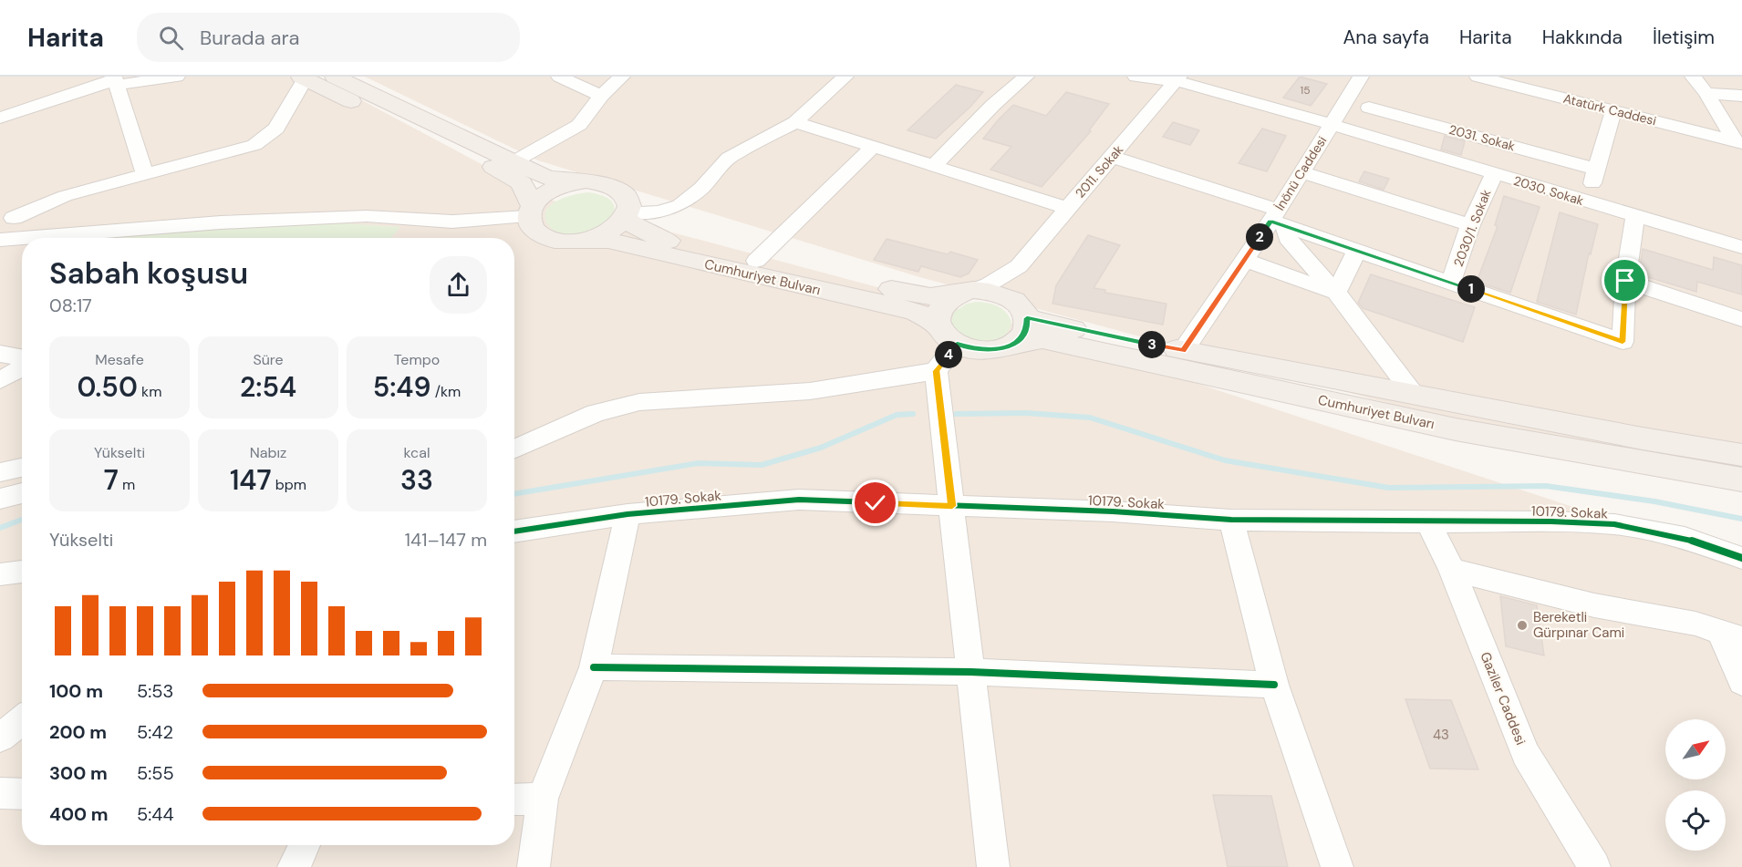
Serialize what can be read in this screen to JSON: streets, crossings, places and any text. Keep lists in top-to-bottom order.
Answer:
{
  "streets": {
    "main road": ["Cumhuriyet Bulvarı"],
    "street": [
      "Atatürk Caddesi",
      "2031. Sokak",
      "2011. Sokak",
      "İnönü Caddesi",
      "2030. Sokak",
      "2030/1. Sokak",
      "10179. Sokak",
      "Gaziler Caddesi"
    ]
  },
  "crossings": [
    ["2011. Sokak", "2030. Sokak"],
    ["İnönü Caddesi", "2030. Sokak"],
    ["2030. Sokak", "2030/1. Sokak"],
    ["10179. Sokak", "Gaziler Caddesi"]
  ],
  "places": ["Bereketli Gürpınar Cami"],
  "house_numbers": ["15", "43"],
  "north": "top right",
  "page": {
    "header": "Harita",
    "search": "Burada ara",
    "nav": [
      "Ana sayfa",
      "Harita",
      "Hakkında",
      "İletişim"
    ],
    "pins": [
      "2",
      "1",
      "3",
      "4"
    ],
    "heading": ["Sabah koşusu", "08:17"],
    "stats": [
      ["Mesafe", "0.50 km"],
      ["Süre", "2:54"],
      ["Tempo", "5:49 /km"],
      ["Yükselti", "7 m"],
      ["Nabız", "147 bpm"],
      ["kcal", "33"]
    ],
    "chart": ["Yükselti", "141–147 m"],
    "list": [
      {
        "name": "100 m",
        "note": "5:53"
      },
      {
        "name": "200 m",
        "note": "5:42"
      },
      {
        "name": "300 m",
        "note": "5:55"
      },
      {
        "name": "400 m",
        "note": "5:44"
      }
    ]
  }
}
